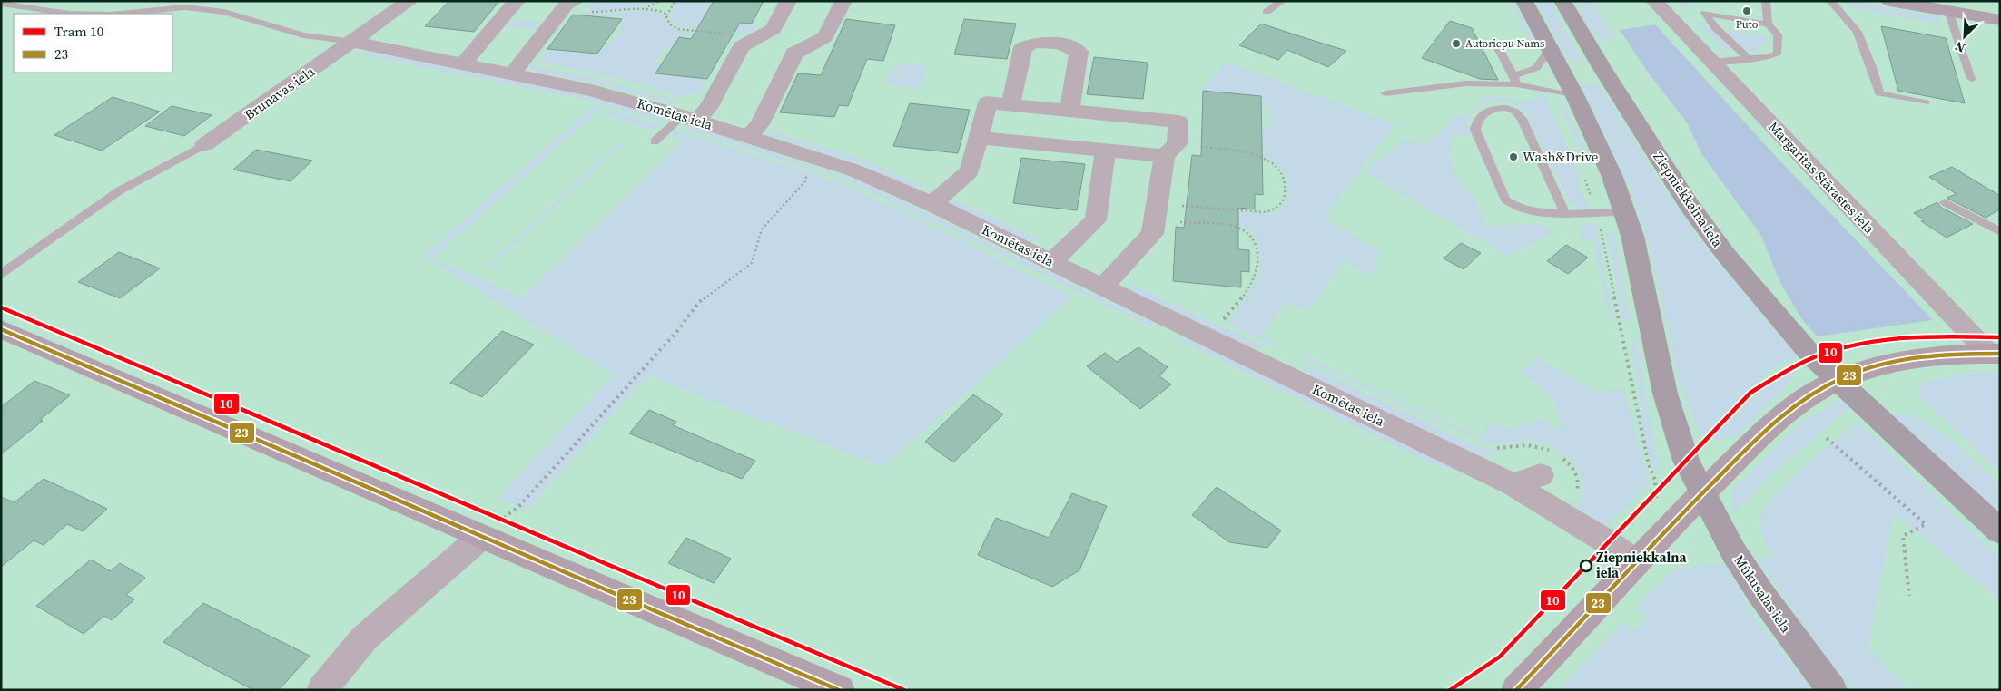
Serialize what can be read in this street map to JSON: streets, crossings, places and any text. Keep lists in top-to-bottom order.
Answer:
{
  "streets": {
    "highway": ["Ziepniekkalna iela", "Mūkusalas iela"],
    "street": ["Brunavas iela", "Komētas iela", "Margaritas Stārastes iela"]
  },
  "crossings": [
    ["Brunavas iela", "Komētas iela"]
  ],
  "places": [
    "Puto",
    "Autoriepu Nams",
    "Wash&Drive",
    "Ziepniekkalna iela"
  ],
  "lines": ["tram line 10", "transit line 23"],
  "legend": ["Tram 10", "23"],
  "north": "bottom left"
}
